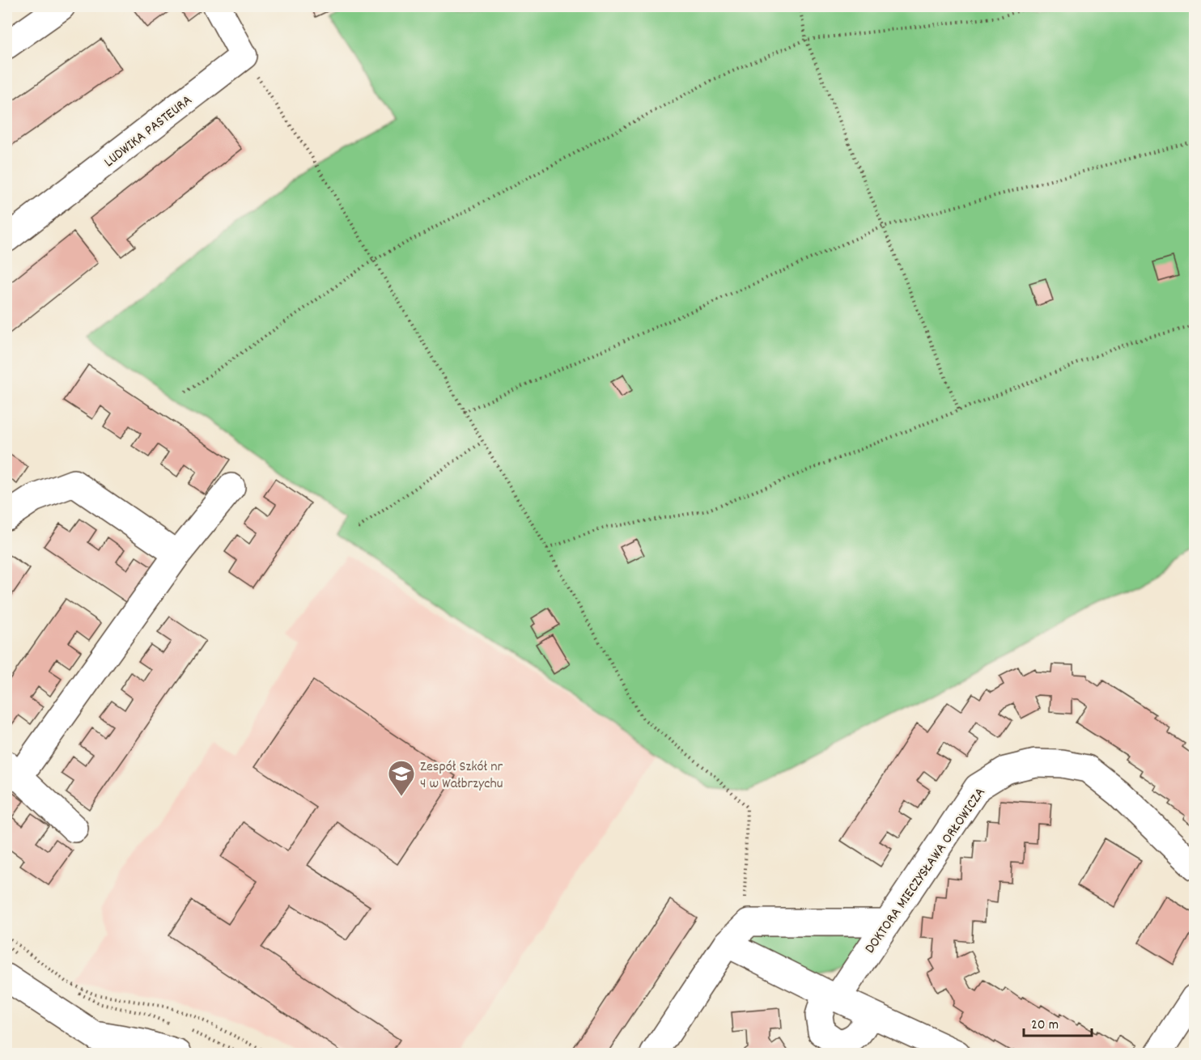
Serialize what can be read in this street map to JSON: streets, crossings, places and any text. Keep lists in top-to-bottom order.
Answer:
{
  "streets": {
    "street": ["LUDWIKA PASTEURA", "DOKTORA MIECZYSŁAWA ORŁOWICZA"]
  },
  "places": {
    "school or university": ["Zespół Szkół nr 4 w Wałbrzychu"]
  },
  "scale_bar": "20 m"
}
